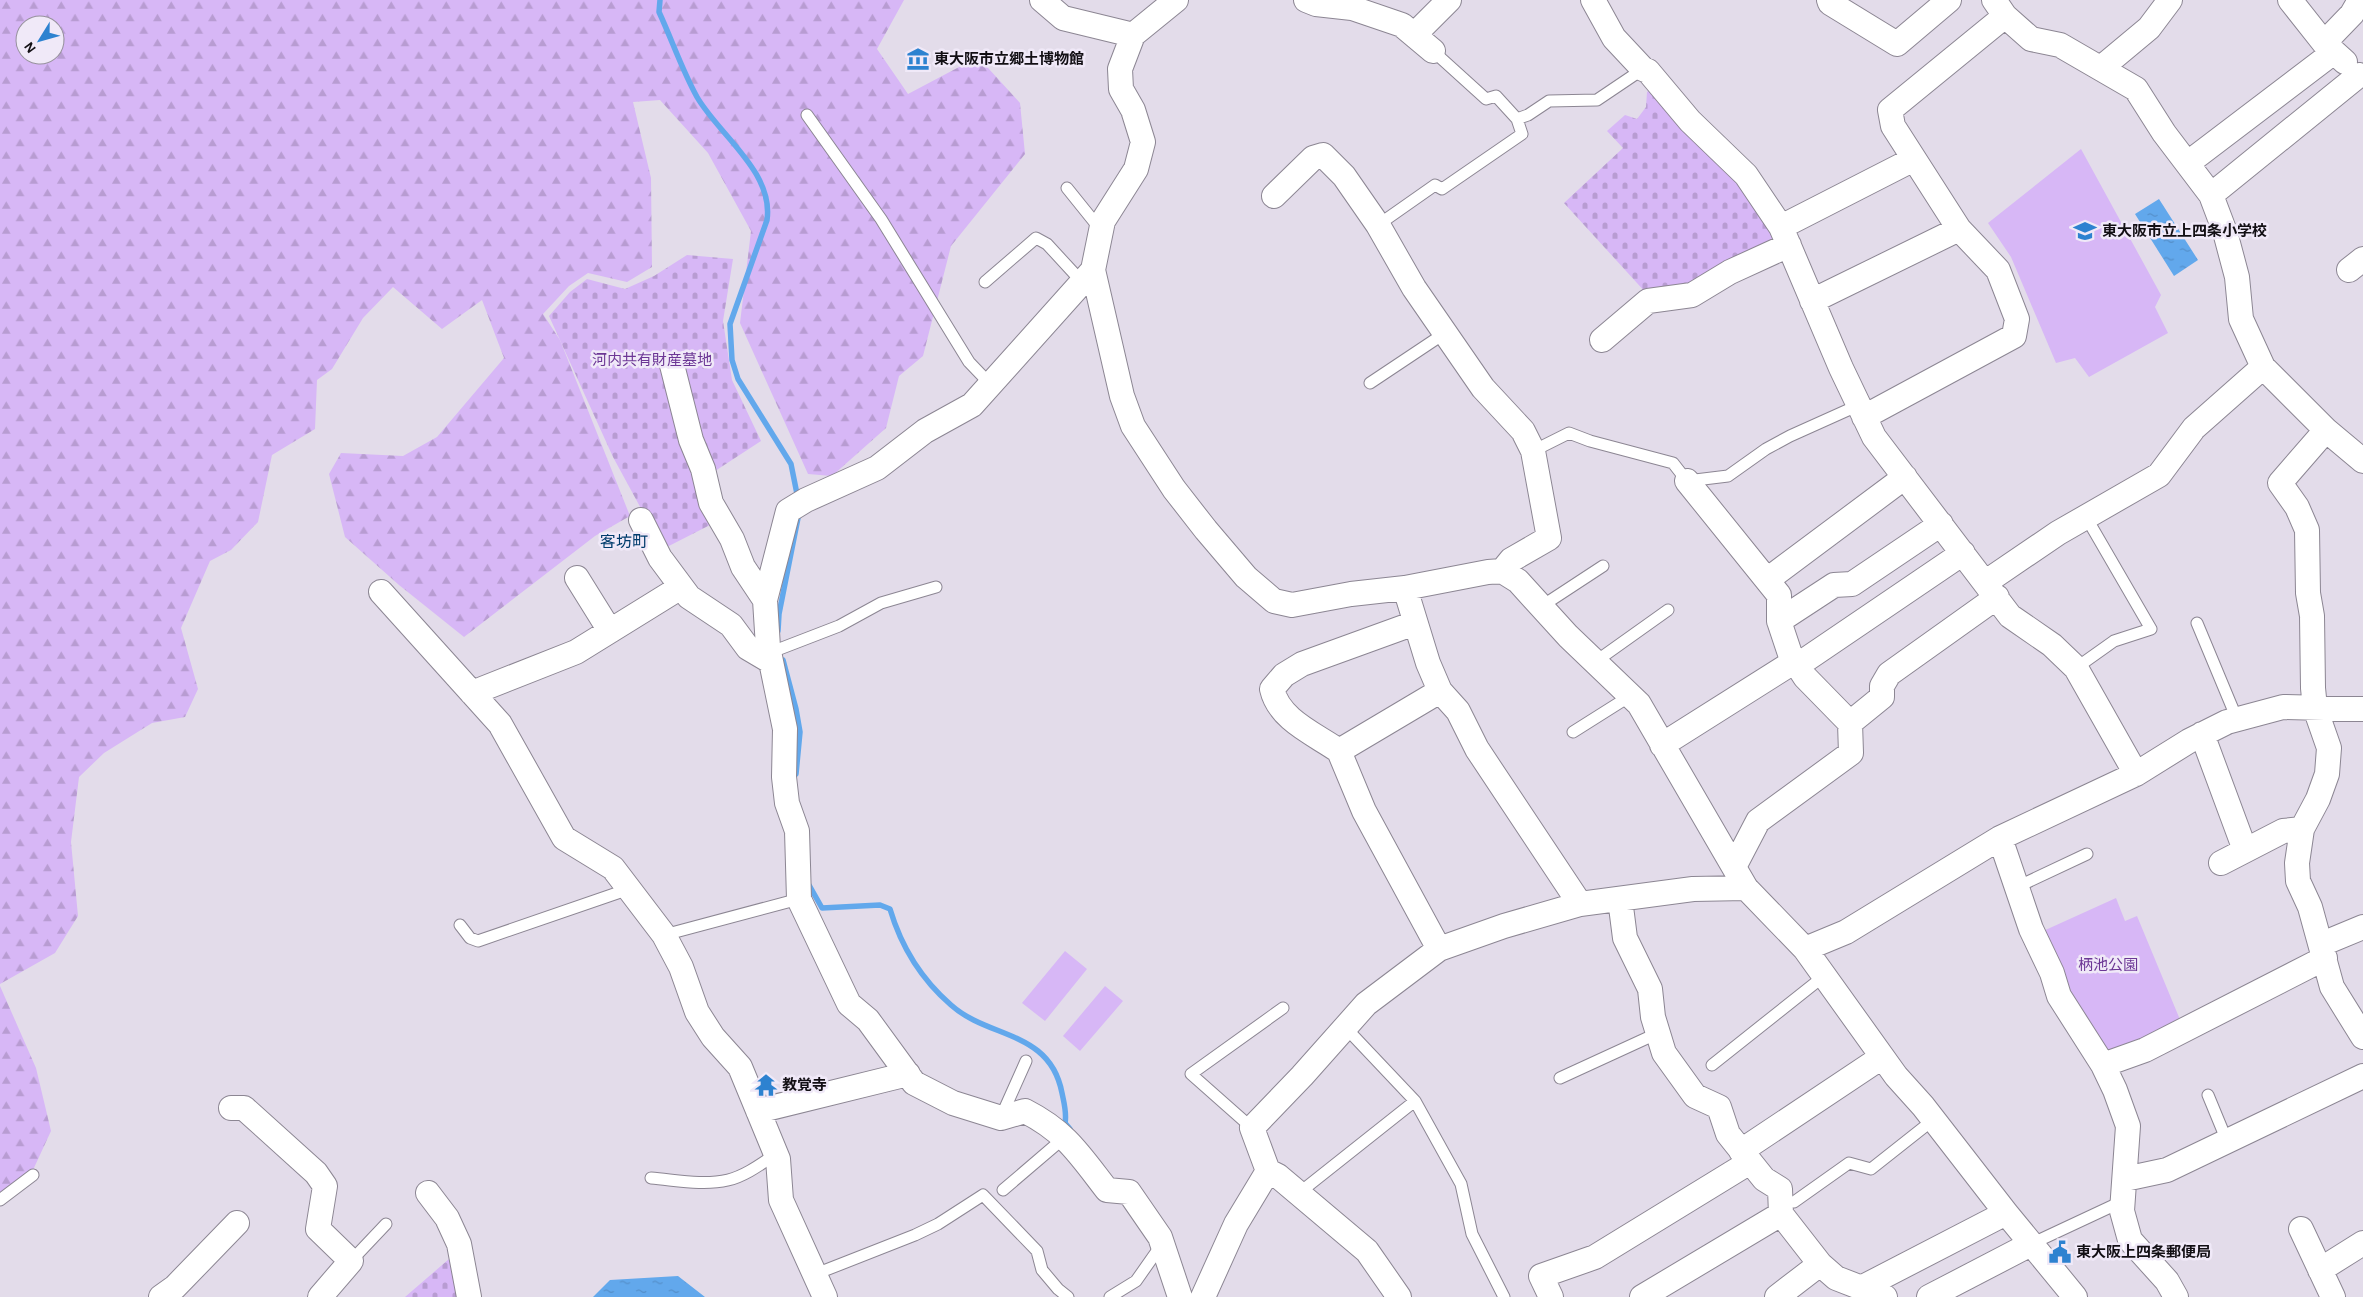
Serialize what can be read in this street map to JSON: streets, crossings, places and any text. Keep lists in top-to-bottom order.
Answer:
{
  "districts": ["客坊町"],
  "parks": ["河内共有財産墓地", "柄池公園"],
  "places": {
    "museum": ["東大阪市立郷土博物館"],
    "school or university": ["東大阪市立上四条小学校"],
    "temple": ["教覚寺"],
    "public building": ["東大阪上四条郵便局"]
  },
  "north": "bottom left"
}
